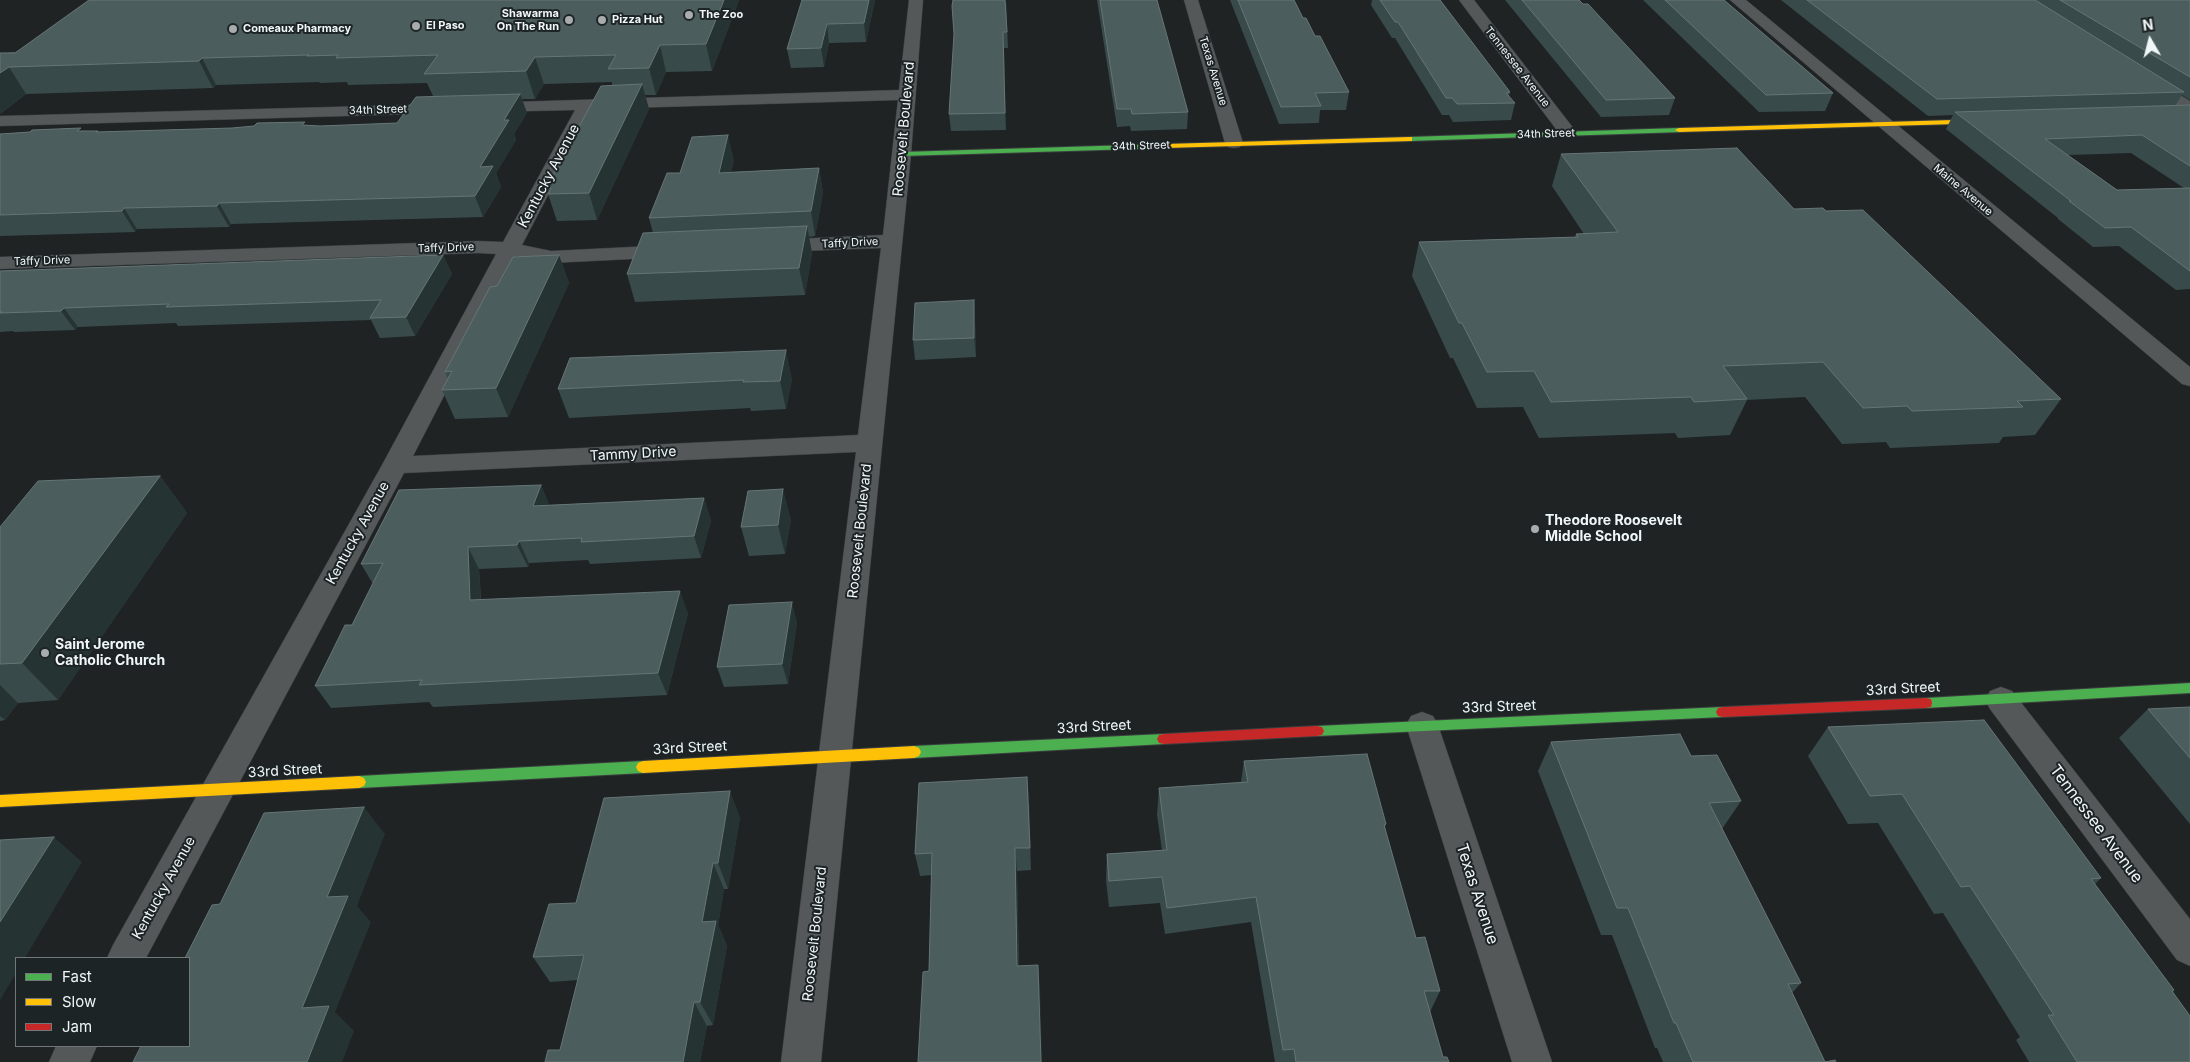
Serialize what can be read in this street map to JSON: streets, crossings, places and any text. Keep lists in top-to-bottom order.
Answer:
{
  "streets": {
    "street": [
      "Tennessee Avenue",
      "Texas Avenue",
      "34th Street",
      "Roosevelt Boulevard",
      "Kentucky Avenue",
      "Maine Avenue",
      "Taffy Drive",
      "Tammy Drive",
      "33rd Street"
    ]
  },
  "crossings": [
    ["Tennessee Avenue", "34th Street"],
    ["Tennessee Avenue", "33rd Street"],
    ["Texas Avenue", "34th Street"],
    ["Texas Avenue", "33rd Street"],
    ["34th Street", "Roosevelt Boulevard"],
    ["34th Street", "Kentucky Avenue"],
    ["34th Street", "Maine Avenue"],
    ["Roosevelt Boulevard", "Taffy Drive"],
    ["Roosevelt Boulevard", "Tammy Drive"],
    ["Roosevelt Boulevard", "33rd Street"],
    ["Kentucky Avenue", "Taffy Drive"],
    ["Kentucky Avenue", "Tammy Drive"],
    ["Kentucky Avenue", "33rd Street"]
  ],
  "places": [
    "The Zoo",
    "Shawarma On The Run",
    "Pizza Hut",
    "El Paso",
    "Comeaux Pharmacy",
    "Theodore Roosevelt Middle School",
    "Saint Jerome Catholic Church"
  ],
  "legend": ["Fast", "Slow", "Jam"],
  "north": "top"
}
